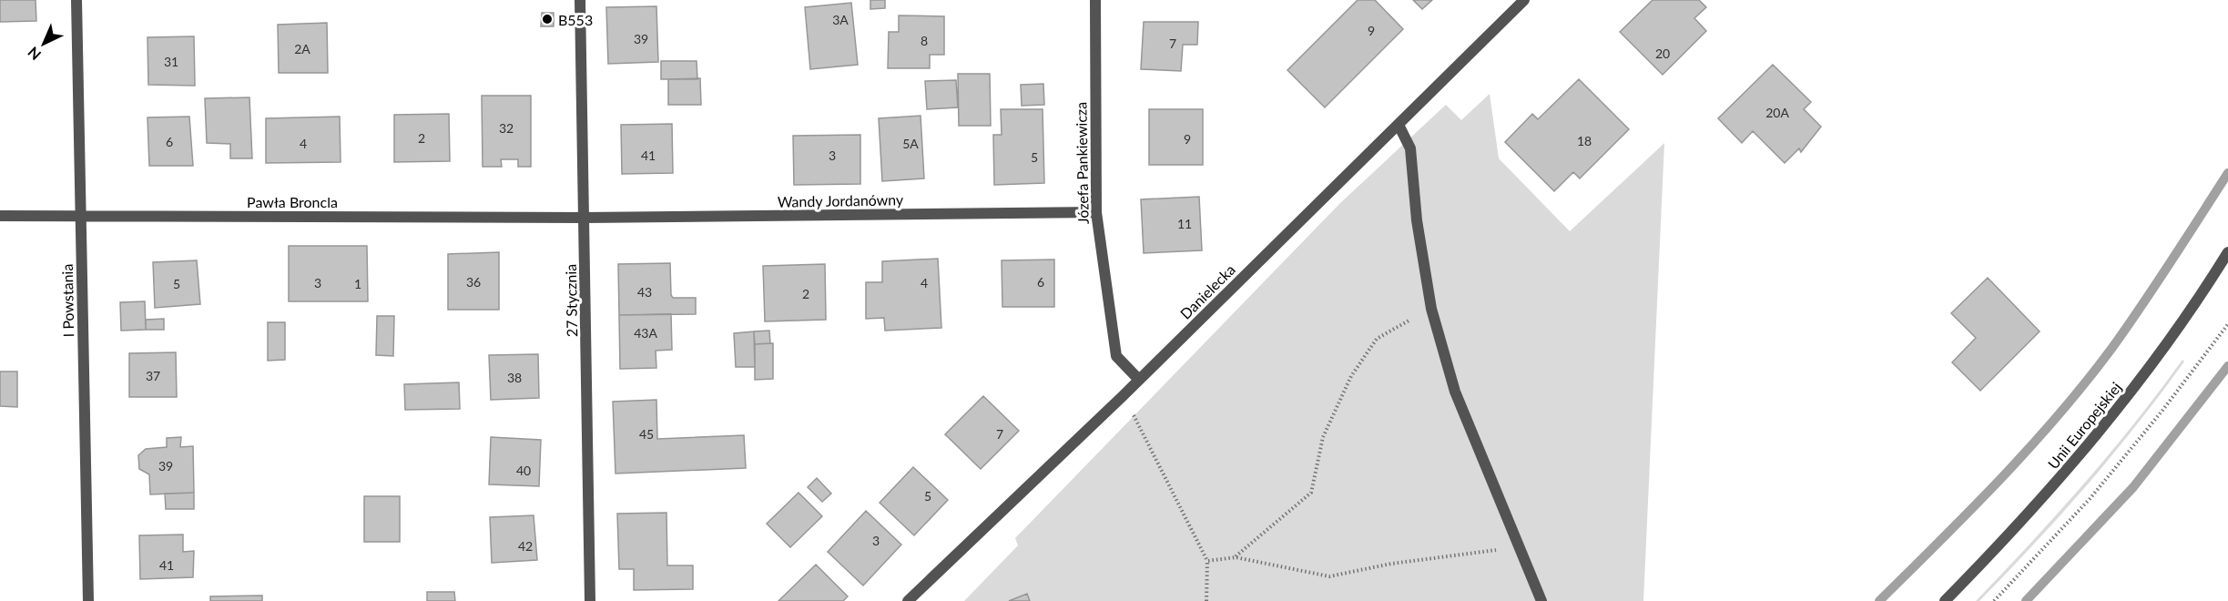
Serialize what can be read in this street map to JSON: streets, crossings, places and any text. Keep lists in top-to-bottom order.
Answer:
{
  "streets": {
    "street": [
      "Józefa Pankiewicza",
      "Wandy Jordanówny",
      "Pawła Broncla",
      "Danielecka",
      "I Powstania",
      "27 Stycznia",
      "Unii Europejskiej"
    ]
  },
  "crossings": [
    ["Józefa Pankiewicza", "Wandy Jordanówny"],
    ["Józefa Pankiewicza", "Danielecka"],
    ["Wandy Jordanówny", "Pawła Broncla"],
    ["Wandy Jordanówny", "27 Stycznia"],
    ["Pawła Broncla", "I Powstania"],
    ["Pawła Broncla", "27 Stycznia"]
  ],
  "places": ["B553"],
  "house_numbers": [
    "3A",
    "9",
    "39",
    "8",
    "7",
    "2A",
    "20",
    "31",
    "20A",
    "32",
    "2",
    "9",
    "18",
    "6",
    "4",
    "5A",
    "41",
    "3",
    "5",
    "11",
    "36",
    "6",
    "3",
    "4",
    "5",
    "1",
    "43",
    "2",
    "43A",
    "37",
    "38",
    "45",
    "7",
    "39",
    "40",
    "5",
    "3",
    "42",
    "41"
  ],
  "north": "bottom left"
}
